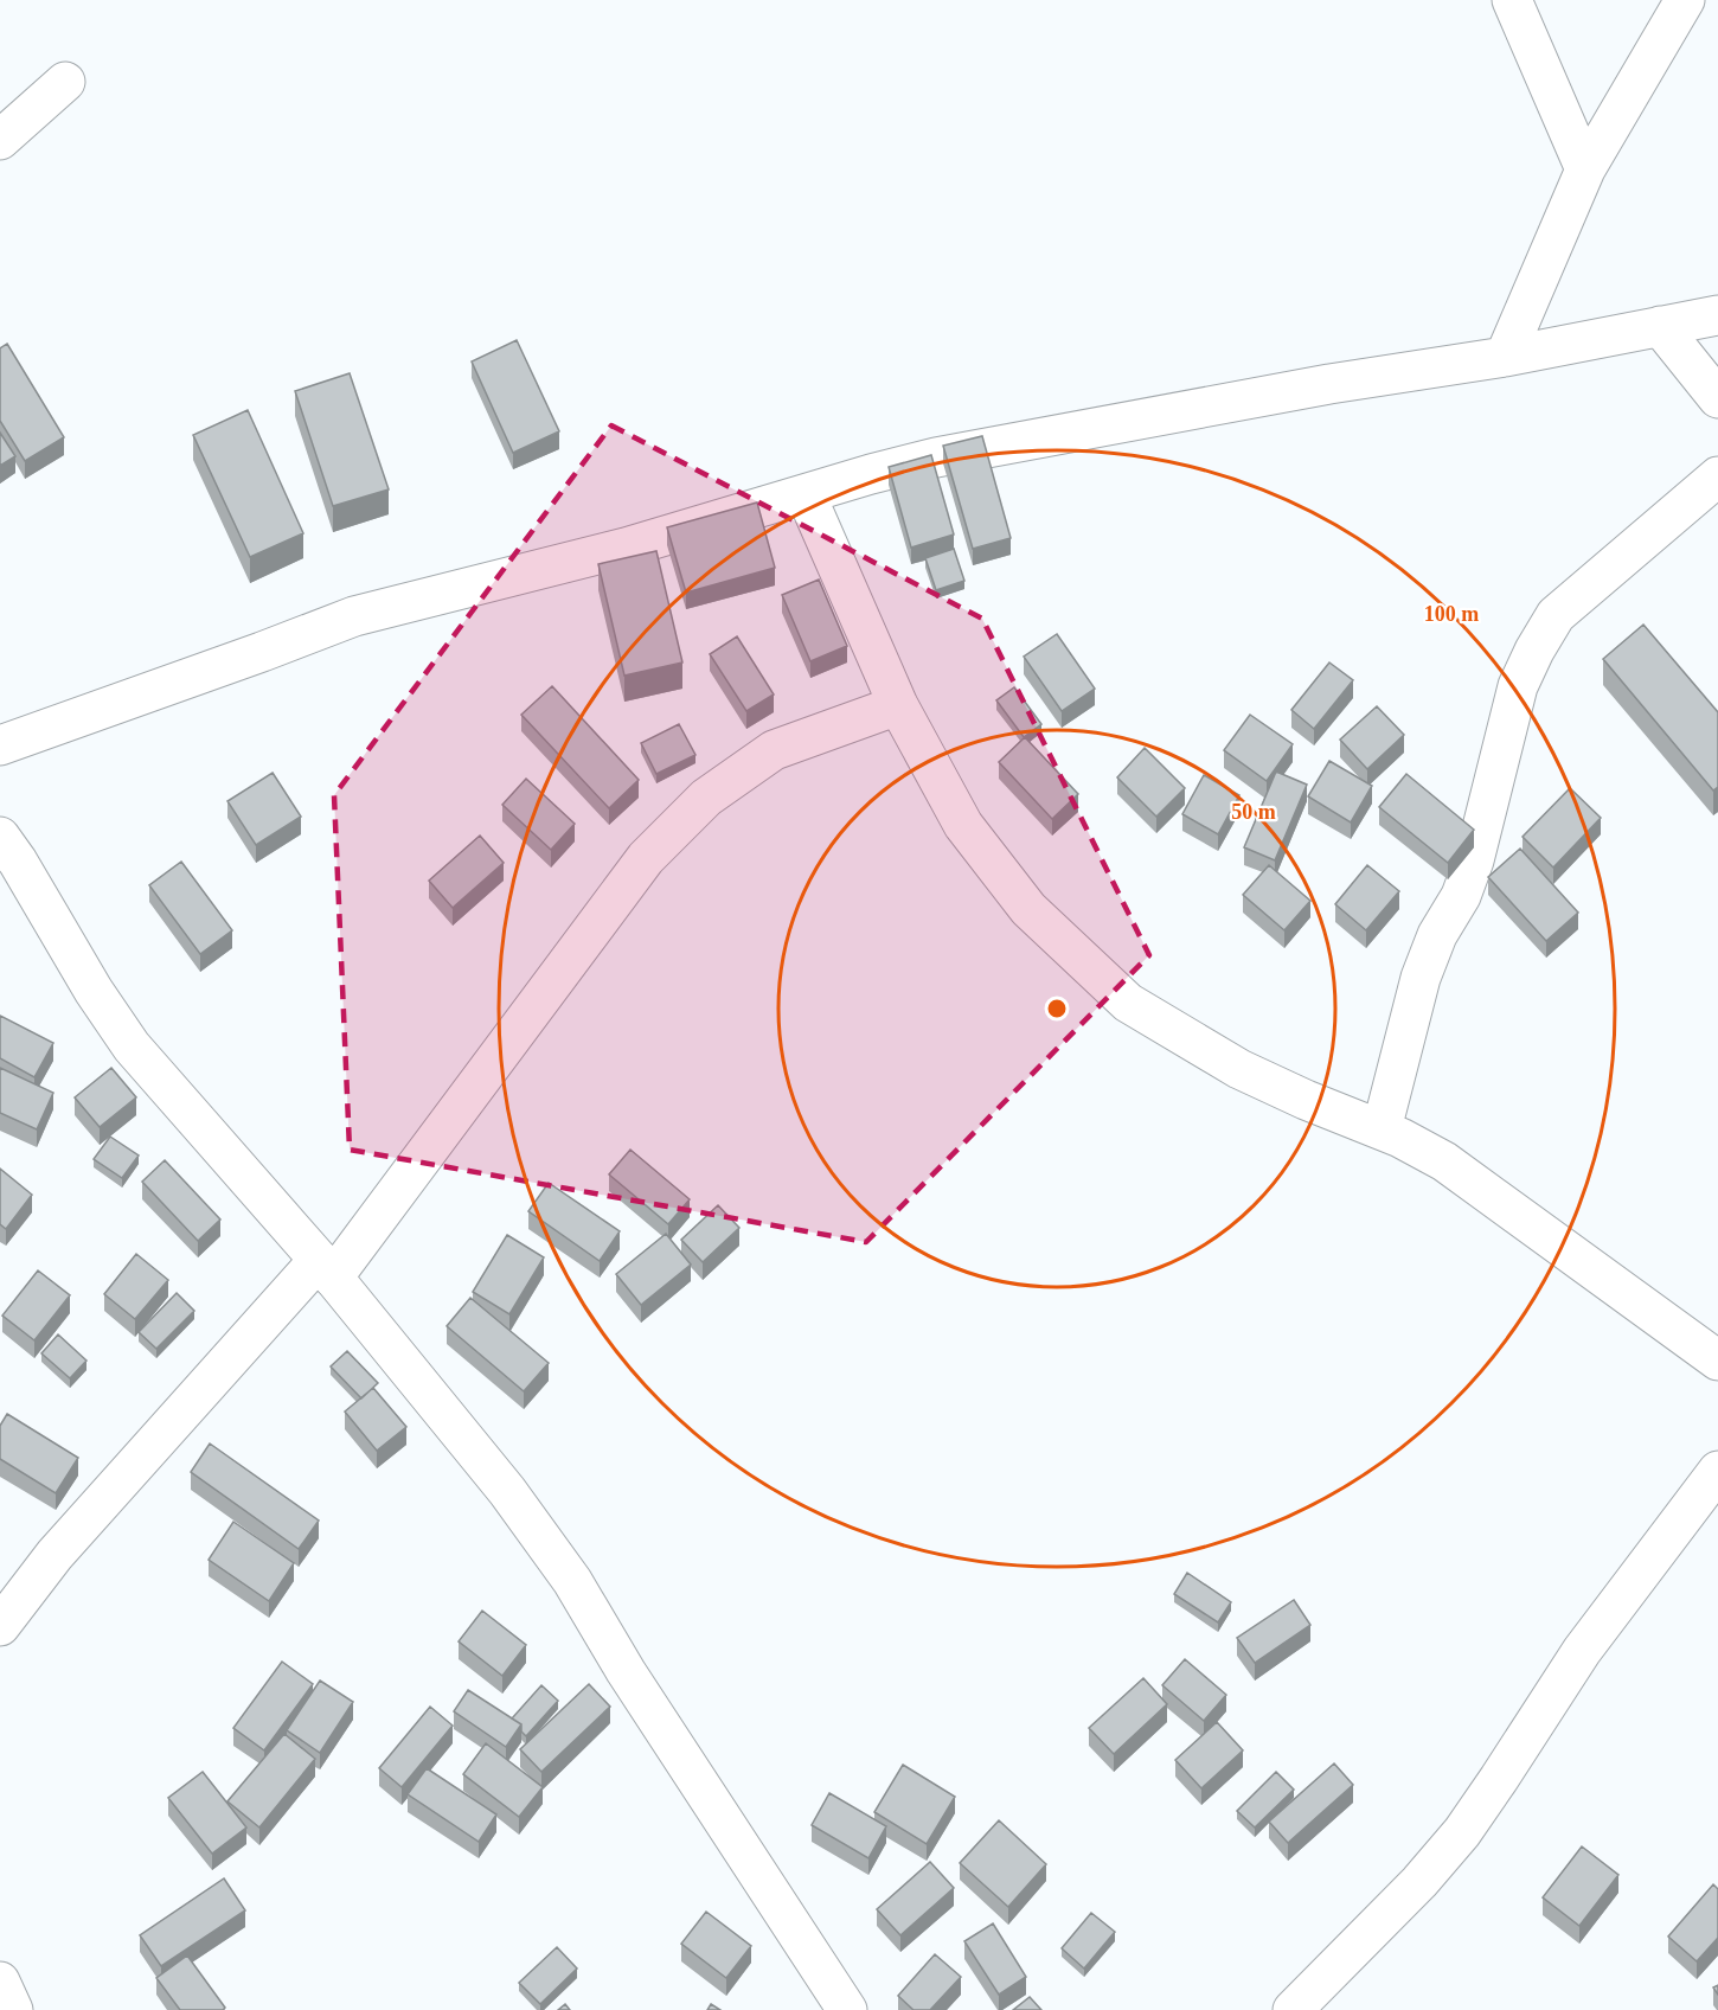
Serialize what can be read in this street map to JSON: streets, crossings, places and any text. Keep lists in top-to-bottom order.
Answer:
{
  "rings": ["100 m", "50 m"]
}
